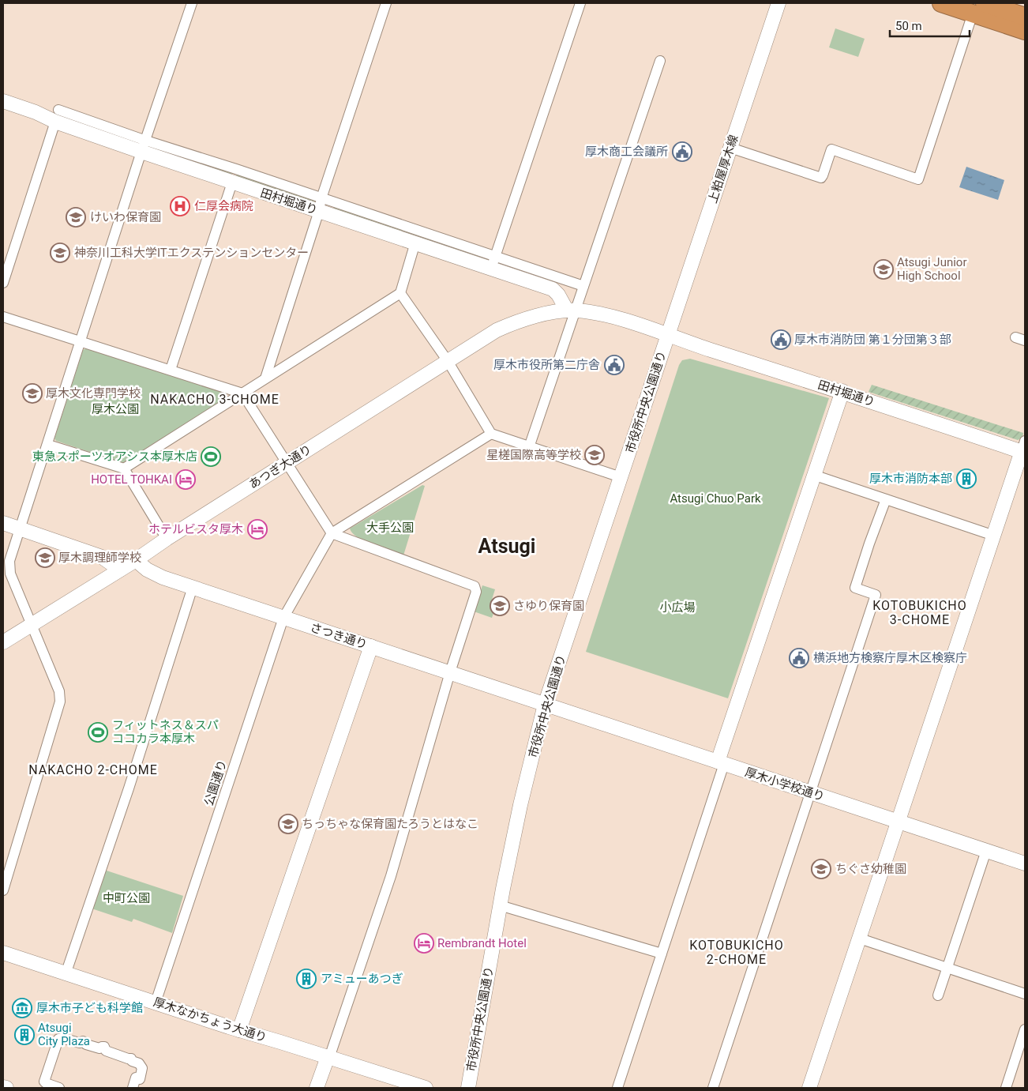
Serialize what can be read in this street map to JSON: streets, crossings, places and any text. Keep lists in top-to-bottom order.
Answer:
{
  "streets": {
    "street": [
      "上粕屋厚木線",
      "田村堀通り",
      "市役所中央公園通り",
      "あつぎ大通り",
      "さつき通り",
      "公園通り",
      "厚木小学校通り",
      "厚木なかちょう大通り"
    ]
  },
  "crossings": [
    ["上粕屋厚木線", "田村堀通り"],
    ["上粕屋厚木線", "市役所中央公園通り"],
    ["田村堀通り", "市役所中央公園通り"],
    ["田村堀通り", "あつぎ大通り"],
    ["市役所中央公園通り", "さつき通り"],
    ["市役所中央公園通り", "厚木小学校通り"],
    ["あつぎ大通り", "さつき通り"],
    ["さつき通り", "公園通り"],
    ["さつき通り", "厚木小学校通り"],
    ["公園通り", "厚木なかちょう大通り"]
  ],
  "districts": [
    "NAKACHO 3-CHOME",
    "Atsugi",
    "KOTOBUKICHO 3-CHOME",
    "NAKACHO 2-CHOME",
    "KOTOBUKICHO 2-CHOME"
  ],
  "parks": [
    "厚木公園",
    "Atsugi Chuo Park",
    "大手公園",
    "小広場",
    "中町公園"
  ],
  "places": {
    "public building": [
      "厚木商工会議所",
      "厚木市消防団 第１分団第３部",
      "厚木市役所第二庁舎",
      "横浜地方検察庁厚木区検察庁"
    ],
    "hospital": ["仁厚会病院"],
    "school or university": [
      "けいわ保育園",
      "神奈川工科大学ITエクステンションセンター",
      "Atsugi Junior High School",
      "厚木文化専門学校",
      "星槎国際高等学校",
      "厚木調理師学校",
      "さゆり保育園",
      "ちっちゃな保育園たろうとはなこ",
      "ちぐさ幼稚園"
    ],
    "sports": ["東急スポーツオアシス本厚木店", "フィットネス＆スパ ココカラ本厚木"],
    "building": ["厚木市消防本部", "アミューあつぎ", "Atsugi City Plaza"],
    "hotel": ["HOTEL TOHKAI", "ホテルビスタ厚木", "Rembrandt Hotel"],
    "museum": ["厚木市子ども科学館"]
  },
  "scale_bar": "50 m"
}
